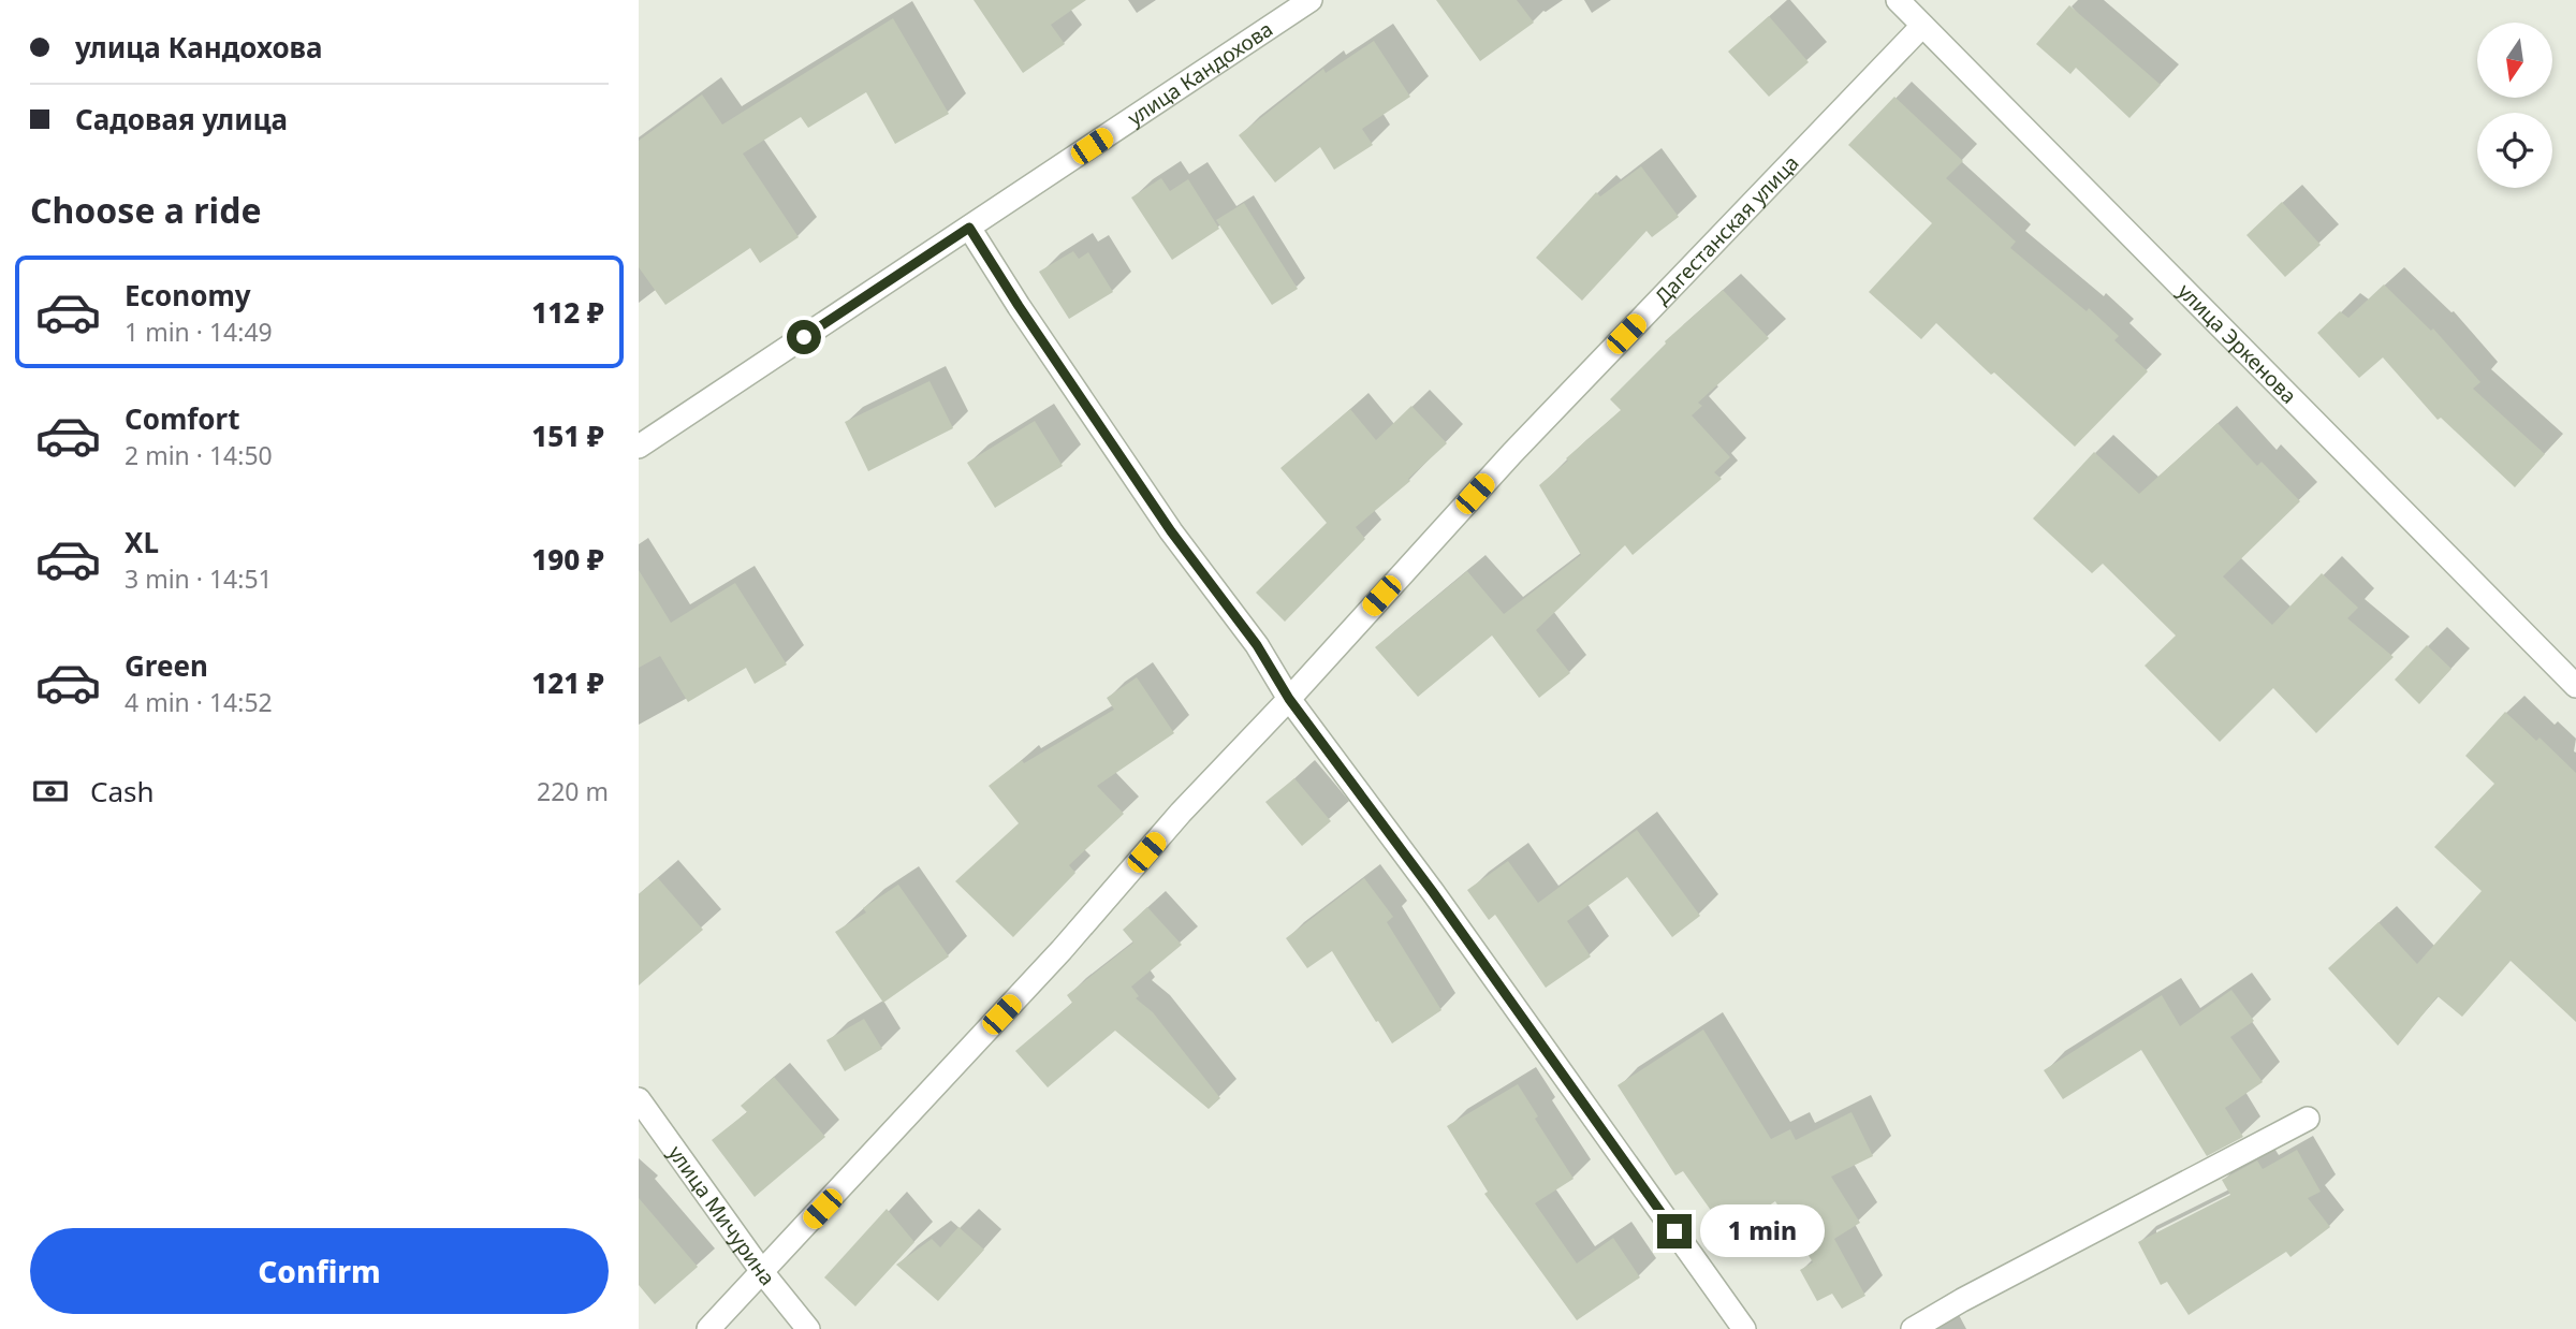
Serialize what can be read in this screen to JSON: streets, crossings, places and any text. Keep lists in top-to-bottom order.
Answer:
{
  "streets": {
    "street": [
      "улица Кандохова",
      "Дагестанская улица",
      "улица Эркенова",
      "улица Мичурина"
    ]
  },
  "crossings": [
    ["Дагестанская улица", "улица Эркенова"],
    ["Дагестанская улица", "улица Мичурина"]
  ],
  "north": "bottom",
  "page": {
    "banner": ["улица Кандохова", "Садовая улица"],
    "heading": "Choose a ride",
    "list": [
      {
        "name": "Economy",
        "note": "1 min · 14:49",
        "value": "112 ₽"
      },
      {
        "name": "Comfort",
        "note": "2 min · 14:50",
        "value": "151 ₽"
      },
      {
        "name": "XL",
        "note": "3 min · 14:51",
        "value": "190 ₽"
      },
      {
        "name": "Green",
        "note": "4 min · 14:52",
        "value": "121 ₽"
      }
    ],
    "pay": ["Cash", "220 m"],
    "bubble": "1 min",
    "buttons": "Confirm"
  }
}
